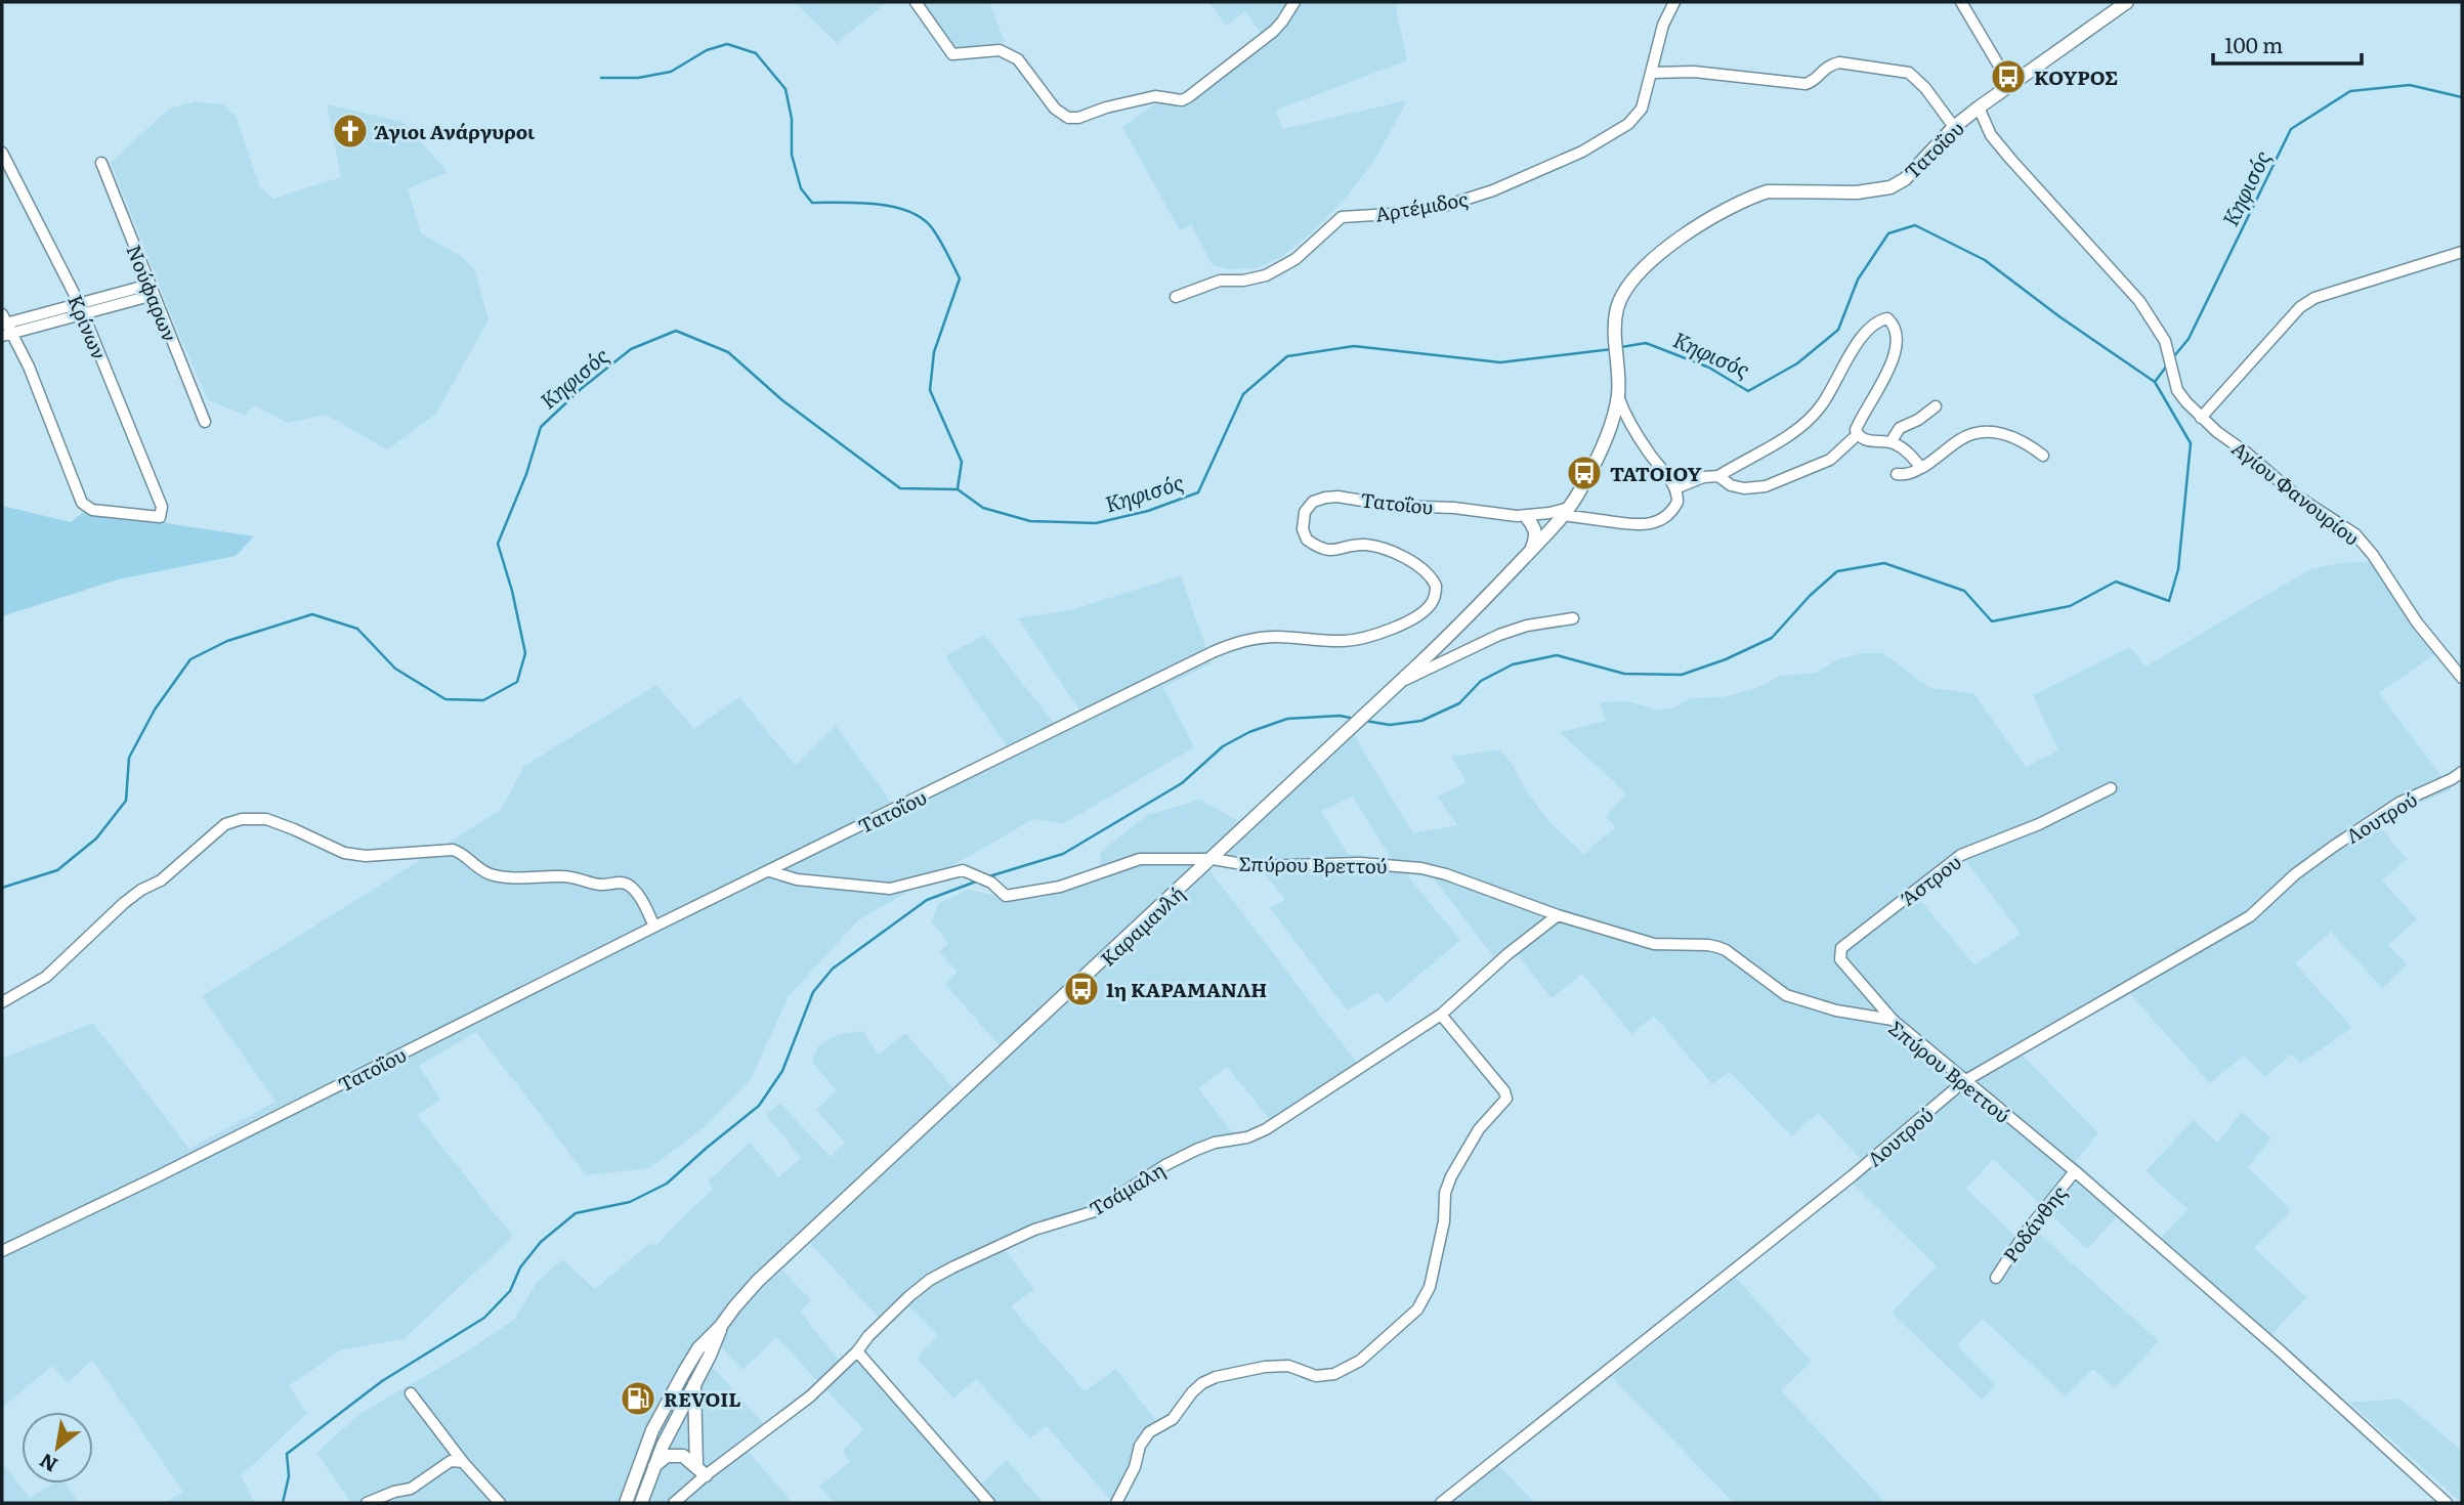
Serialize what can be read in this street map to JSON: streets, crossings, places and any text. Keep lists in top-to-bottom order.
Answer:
{
  "streets": {
    "main road": ["Τατοΐου", "Καραμανλή"],
    "street": [
      "Αρτέμιδος",
      "Νούφαρων",
      "Κρίνων",
      "Αγίου Φανουρίου",
      "Λουτρού",
      "Σπύρου Βρεττού",
      "Άστρου",
      "Τσάμαλη",
      "Ροδάνθης"
    ]
  },
  "crossings": [
    ["Τατοΐου", "Αγίου Φανουρίου"],
    ["Τατοΐου", "Σπύρου Βρεττού"],
    ["Τατοΐου", "Καραμανλή"],
    ["Λουτρού", "Σπύρου Βρεττού"],
    ["Σπύρου Βρεττού", "Άστρου"],
    ["Σπύρου Βρεττού", "Καραμανλή"],
    ["Σπύρου Βρεττού", "Τσάμαλη"],
    ["Σπύρου Βρεττού", "Ροδάνθης"]
  ],
  "water": ["Κηφισός"],
  "places": {
    "bus stop": ["ΚΟΥΡΟΣ", "ΤΑΤΟΙΟΥ", "1η ΚΑΡΑΜΑΝΛΗ"],
    "church": ["Άγιοι Ανάργυροι"],
    "fuel station": ["REVOIL"]
  },
  "scale_bar": "100 m",
  "north": "bottom left"
}
